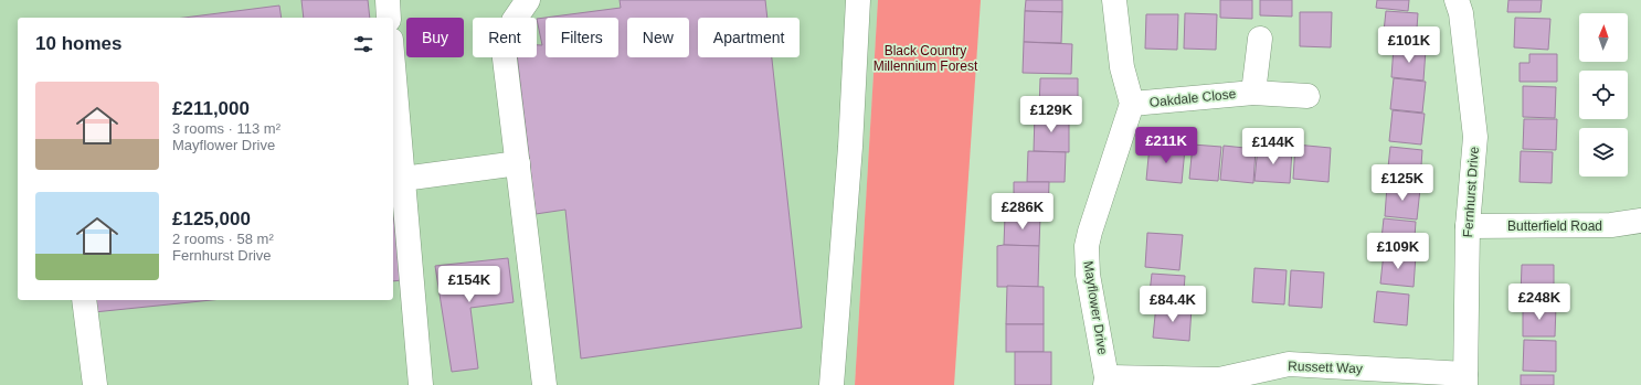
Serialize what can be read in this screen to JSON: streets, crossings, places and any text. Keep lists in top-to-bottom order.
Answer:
{
  "streets": {
    "street": [
      "Oakdale Close",
      "Fernhurst Drive",
      "Butterfield Road",
      "Mayflower Drive",
      "Russett Way"
    ]
  },
  "crossings": [
    ["Oakdale Close", "Mayflower Drive"],
    ["Fernhurst Drive", "Butterfield Road"],
    ["Fernhurst Drive", "Russett Way"],
    ["Mayflower Drive", "Russett Way"]
  ],
  "parks": ["Black Country Millennium Forest"],
  "north": "top",
  "page": {
    "chip": [
      "Buy",
      "Rent",
      "Filters",
      "New",
      "Apartment"
    ],
    "heading": "10 homes",
    "price": [
      "£101K",
      "£129K",
      "£211K",
      "£144K",
      "£125K",
      "£286K",
      "£109K",
      "£154K",
      "£248K",
      "£84.4K"
    ],
    "list": [
      {
        "name": "£211,000",
        "note": "3 rooms · 113 m² · Mayflower Drive"
      },
      {
        "name": "£125,000",
        "note": "2 rooms · 58 m² · Fernhurst Drive"
      }
    ]
  }
}
